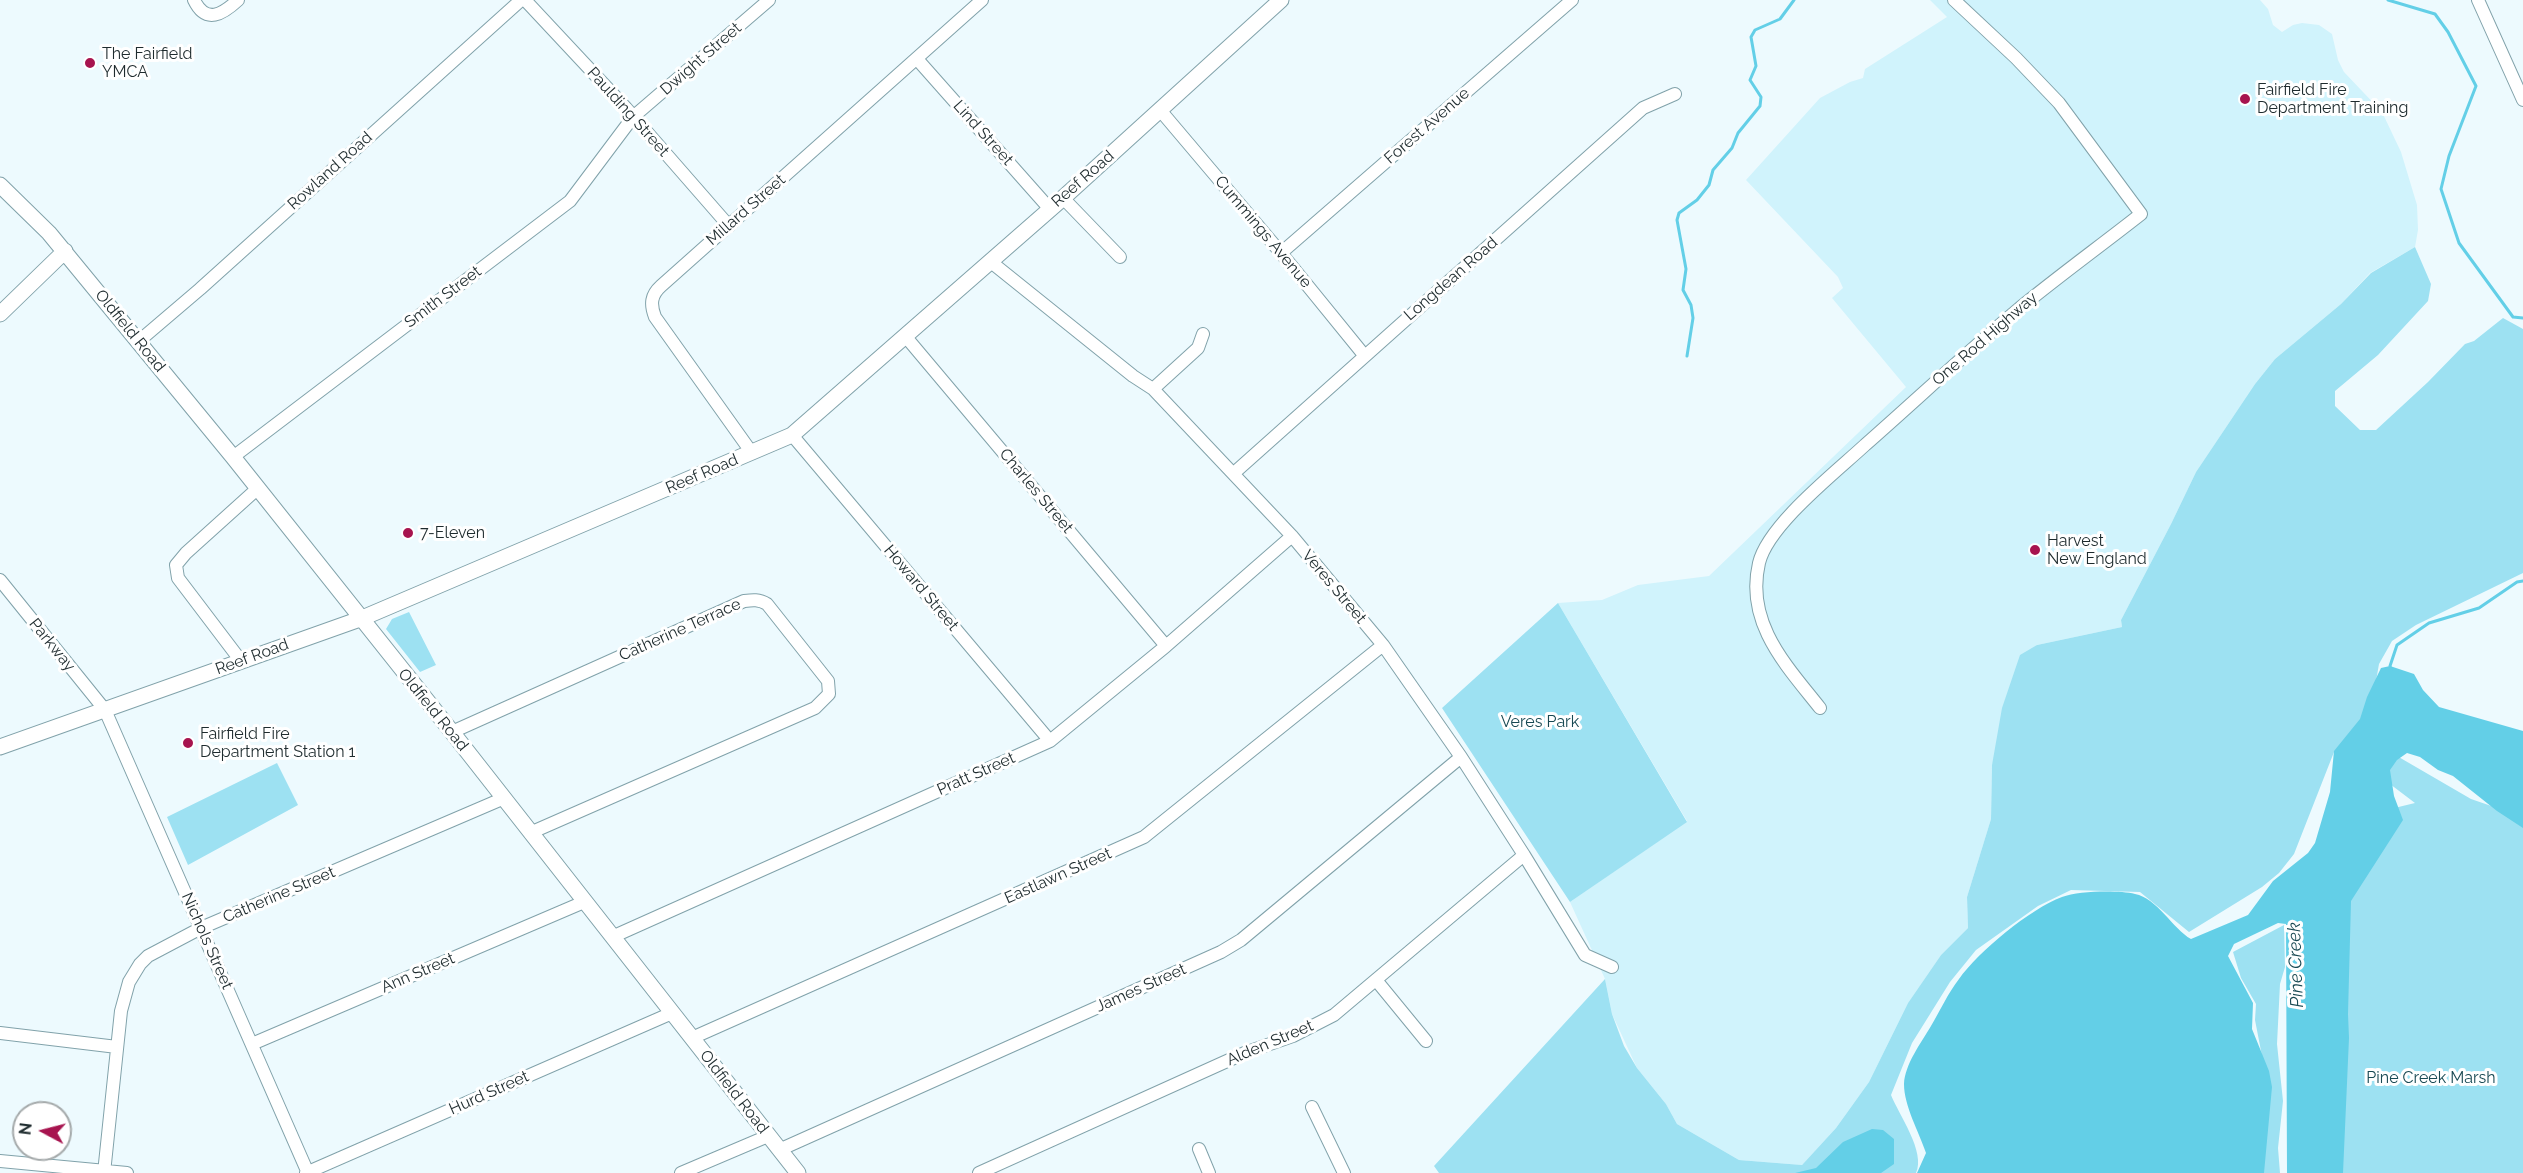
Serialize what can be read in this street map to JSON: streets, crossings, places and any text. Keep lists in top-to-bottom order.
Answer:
{
  "streets": {
    "street": [
      "Dwight Street",
      "Paulding Street",
      "Forest Avenue",
      "Lind Street",
      "Rowland Road",
      "Reef Road",
      "Millard Street",
      "Cummings Avenue",
      "Longdean Road",
      "Smith Street",
      "Oldfield Road",
      "One Rod Highway",
      "Charles Street",
      "Veres Street",
      "Howard Street",
      "Catherine Terrace",
      "Parkway",
      "Pratt Street",
      "Eastlawn Street",
      "Catherine Street",
      "Nichols Street",
      "Ann Street",
      "James Street",
      "Alden Street",
      "Hurd Street"
    ]
  },
  "crossings": [
    ["Dwight Street", "Paulding Street"],
    ["Dwight Street", "Smith Street"],
    ["Paulding Street", "Rowland Road"],
    ["Paulding Street", "Millard Street"],
    ["Paulding Street", "Smith Street"],
    ["Forest Avenue", "Cummings Avenue"],
    ["Lind Street", "Reef Road"],
    ["Lind Street", "Millard Street"],
    ["Rowland Road", "Oldfield Road"],
    ["Reef Road", "Millard Street"],
    ["Reef Road", "Cummings Avenue"],
    ["Reef Road", "Oldfield Road"],
    ["Reef Road", "Charles Street"],
    ["Reef Road", "Veres Street"],
    ["Reef Road", "Howard Street"],
    ["Reef Road", "Parkway"],
    ["Reef Road", "Nichols Street"],
    ["Cummings Avenue", "Longdean Road"],
    ["Longdean Road", "Veres Street"],
    ["Smith Street", "Oldfield Road"],
    ["Oldfield Road", "Catherine Terrace"],
    ["Oldfield Road", "Pratt Street"],
    ["Oldfield Road", "Eastlawn Street"],
    ["Oldfield Road", "Catherine Street"],
    ["Oldfield Road", "Ann Street"],
    ["Oldfield Road", "James Street"],
    ["Oldfield Road", "Hurd Street"],
    ["Charles Street", "Pratt Street"],
    ["Veres Street", "Pratt Street"],
    ["Veres Street", "Eastlawn Street"],
    ["Veres Street", "James Street"],
    ["Veres Street", "Alden Street"],
    ["Howard Street", "Pratt Street"],
    ["Parkway", "Nichols Street"],
    ["Catherine Street", "Nichols Street"],
    ["Nichols Street", "Ann Street"],
    ["Nichols Street", "Hurd Street"]
  ],
  "water": ["Pine Creek"],
  "parks": ["Veres Park", "Pine Creek Marsh"],
  "places": [
    "The Fairfield YMCA",
    "Fairfield Fire Department Training",
    "7-Eleven",
    "Harvest New England",
    "Fairfield Fire Department Station 1"
  ],
  "north": "left"
}
